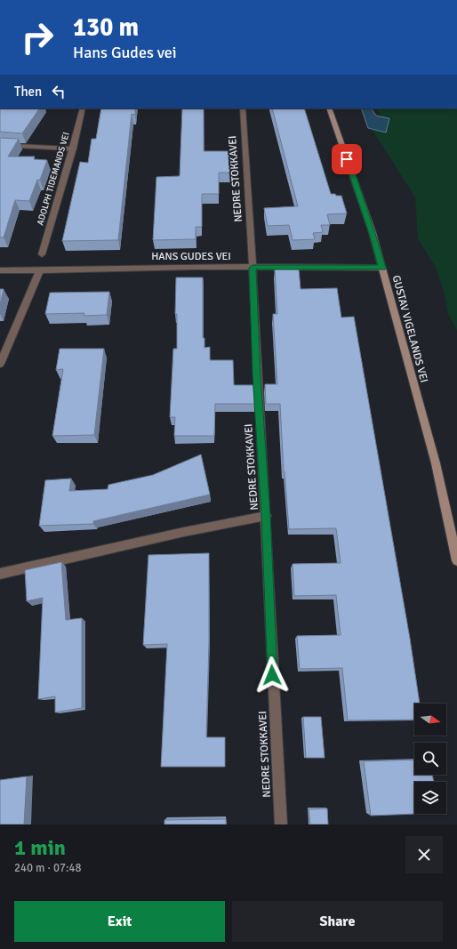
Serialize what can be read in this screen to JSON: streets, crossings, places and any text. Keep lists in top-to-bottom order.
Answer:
{
  "streets": {
    "main road": ["GUSTAV VIGELANDS VEI"],
    "street": ["ADOLPH TIDEMANDS VEI", "NEDRE STOKKAVEI", "HANS GUDES VEI"]
  },
  "crossings": [
    ["NEDRE STOKKAVEI", "HANS GUDES VEI"],
    ["HANS GUDES VEI", "GUSTAV VIGELANDS VEI"]
  ],
  "north": "right",
  "page": {
    "turn": ["130 m", "Hans Gudes vei"],
    "then": "Then",
    "heading": ["1 min", "240 m · 07:48"],
    "buttons": ["Exit", "Share"]
  }
}
